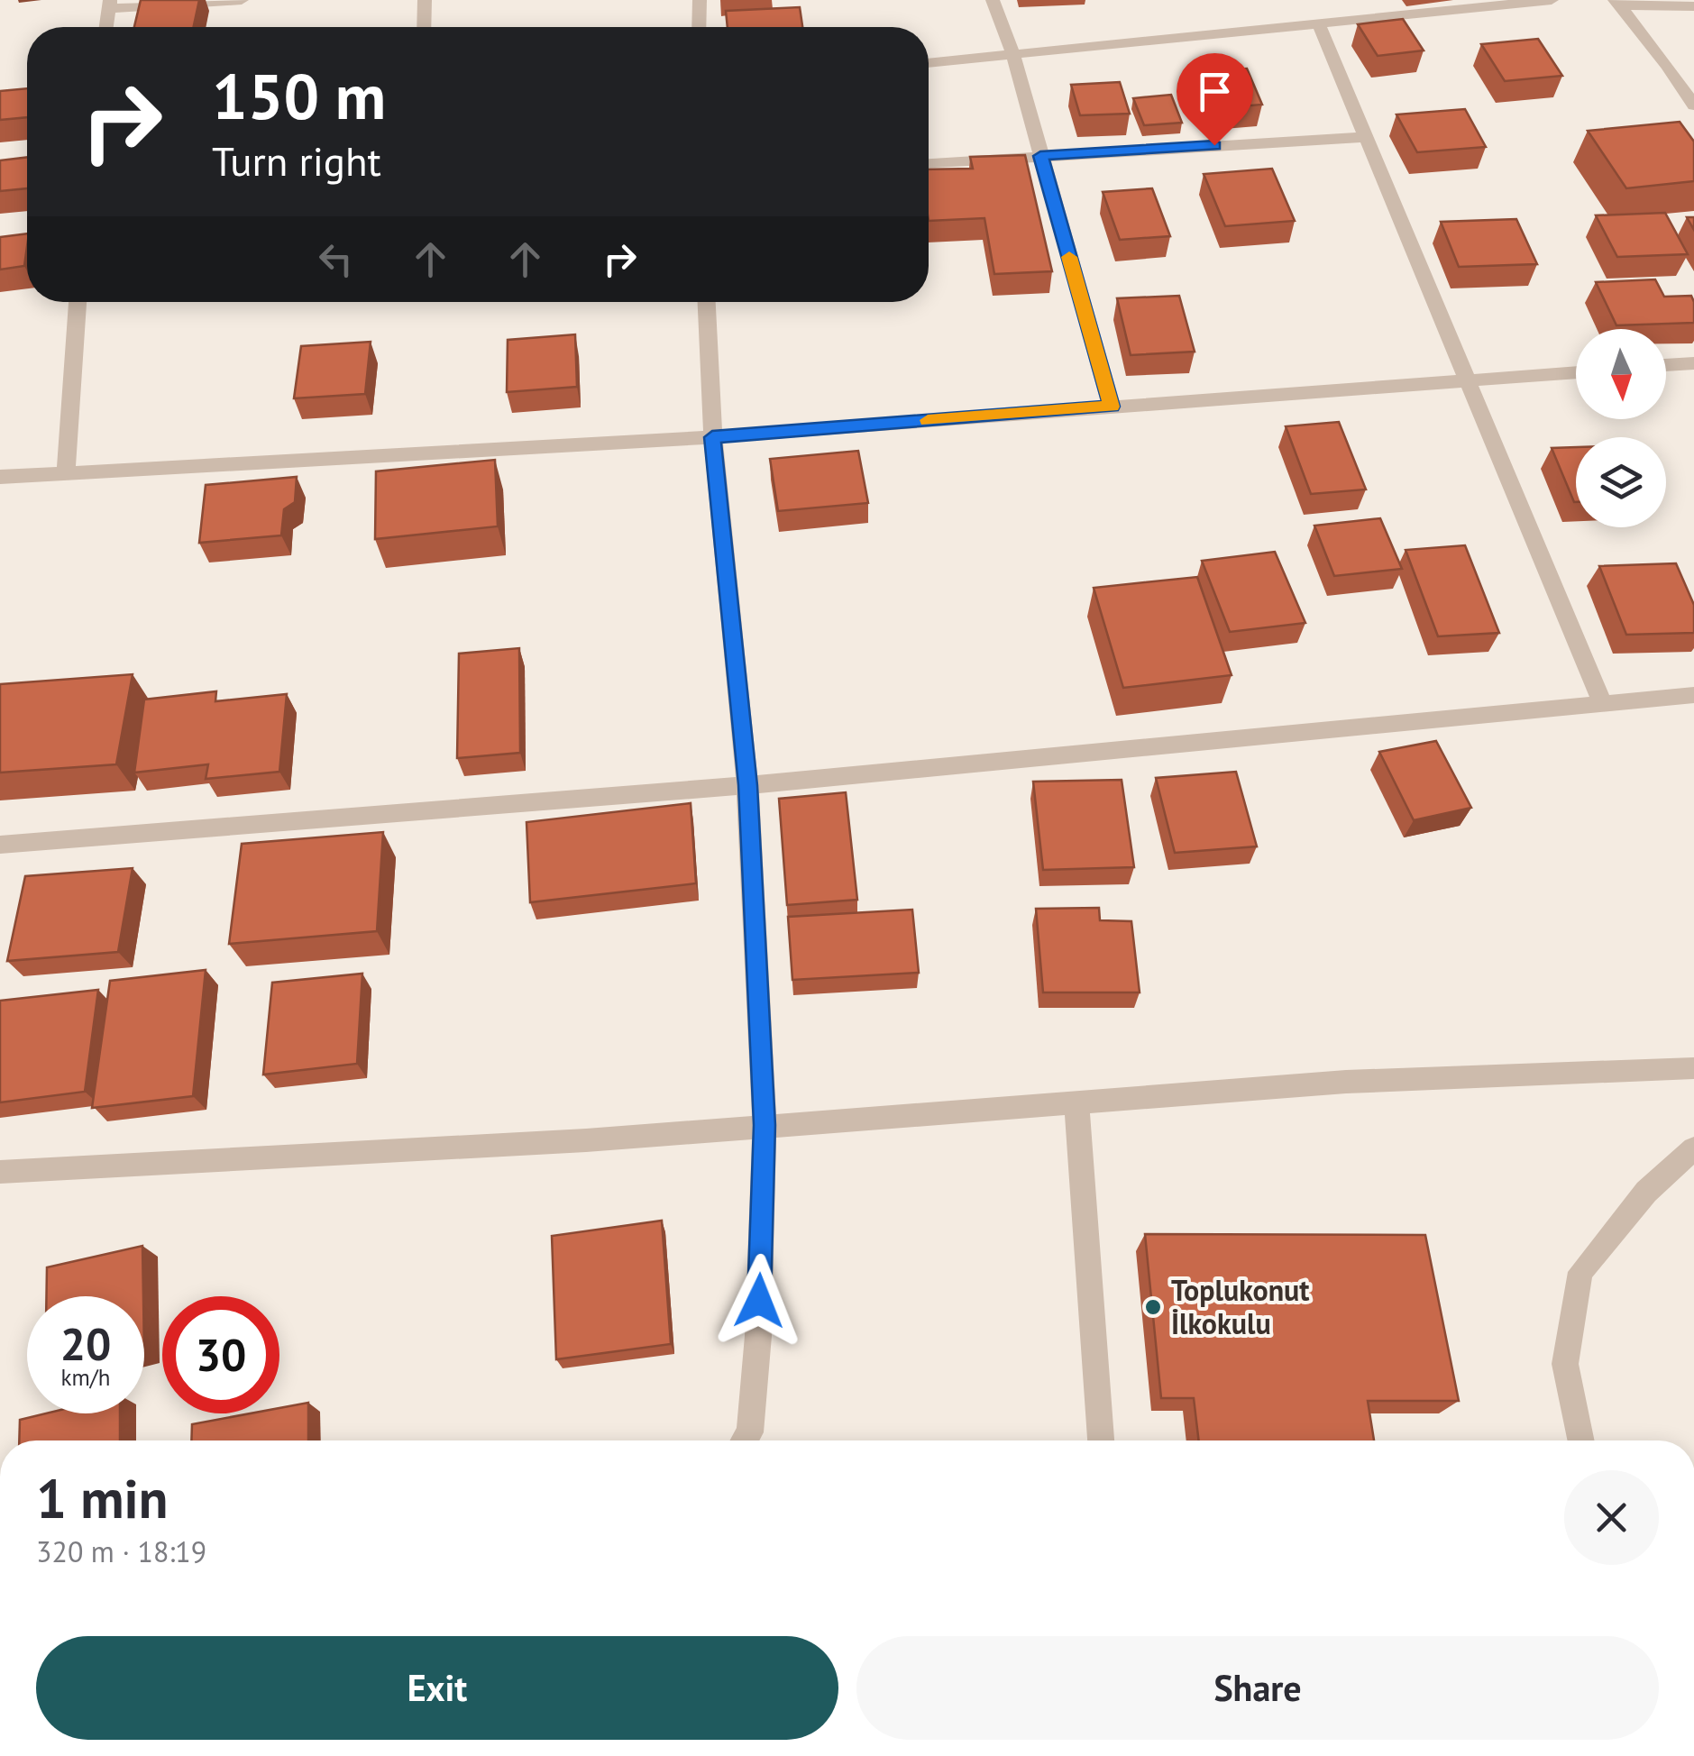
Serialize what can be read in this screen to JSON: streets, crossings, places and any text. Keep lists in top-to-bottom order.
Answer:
{
  "places": ["Toplukonut İlkokulu"],
  "north": "bottom",
  "page": {
    "turn": ["150 m", "Turn right"],
    "speed": "20 km/h",
    "limit": "30",
    "heading": ["1 min", "320 m · 18:19"],
    "buttons": ["Exit", "Share"]
  }
}
